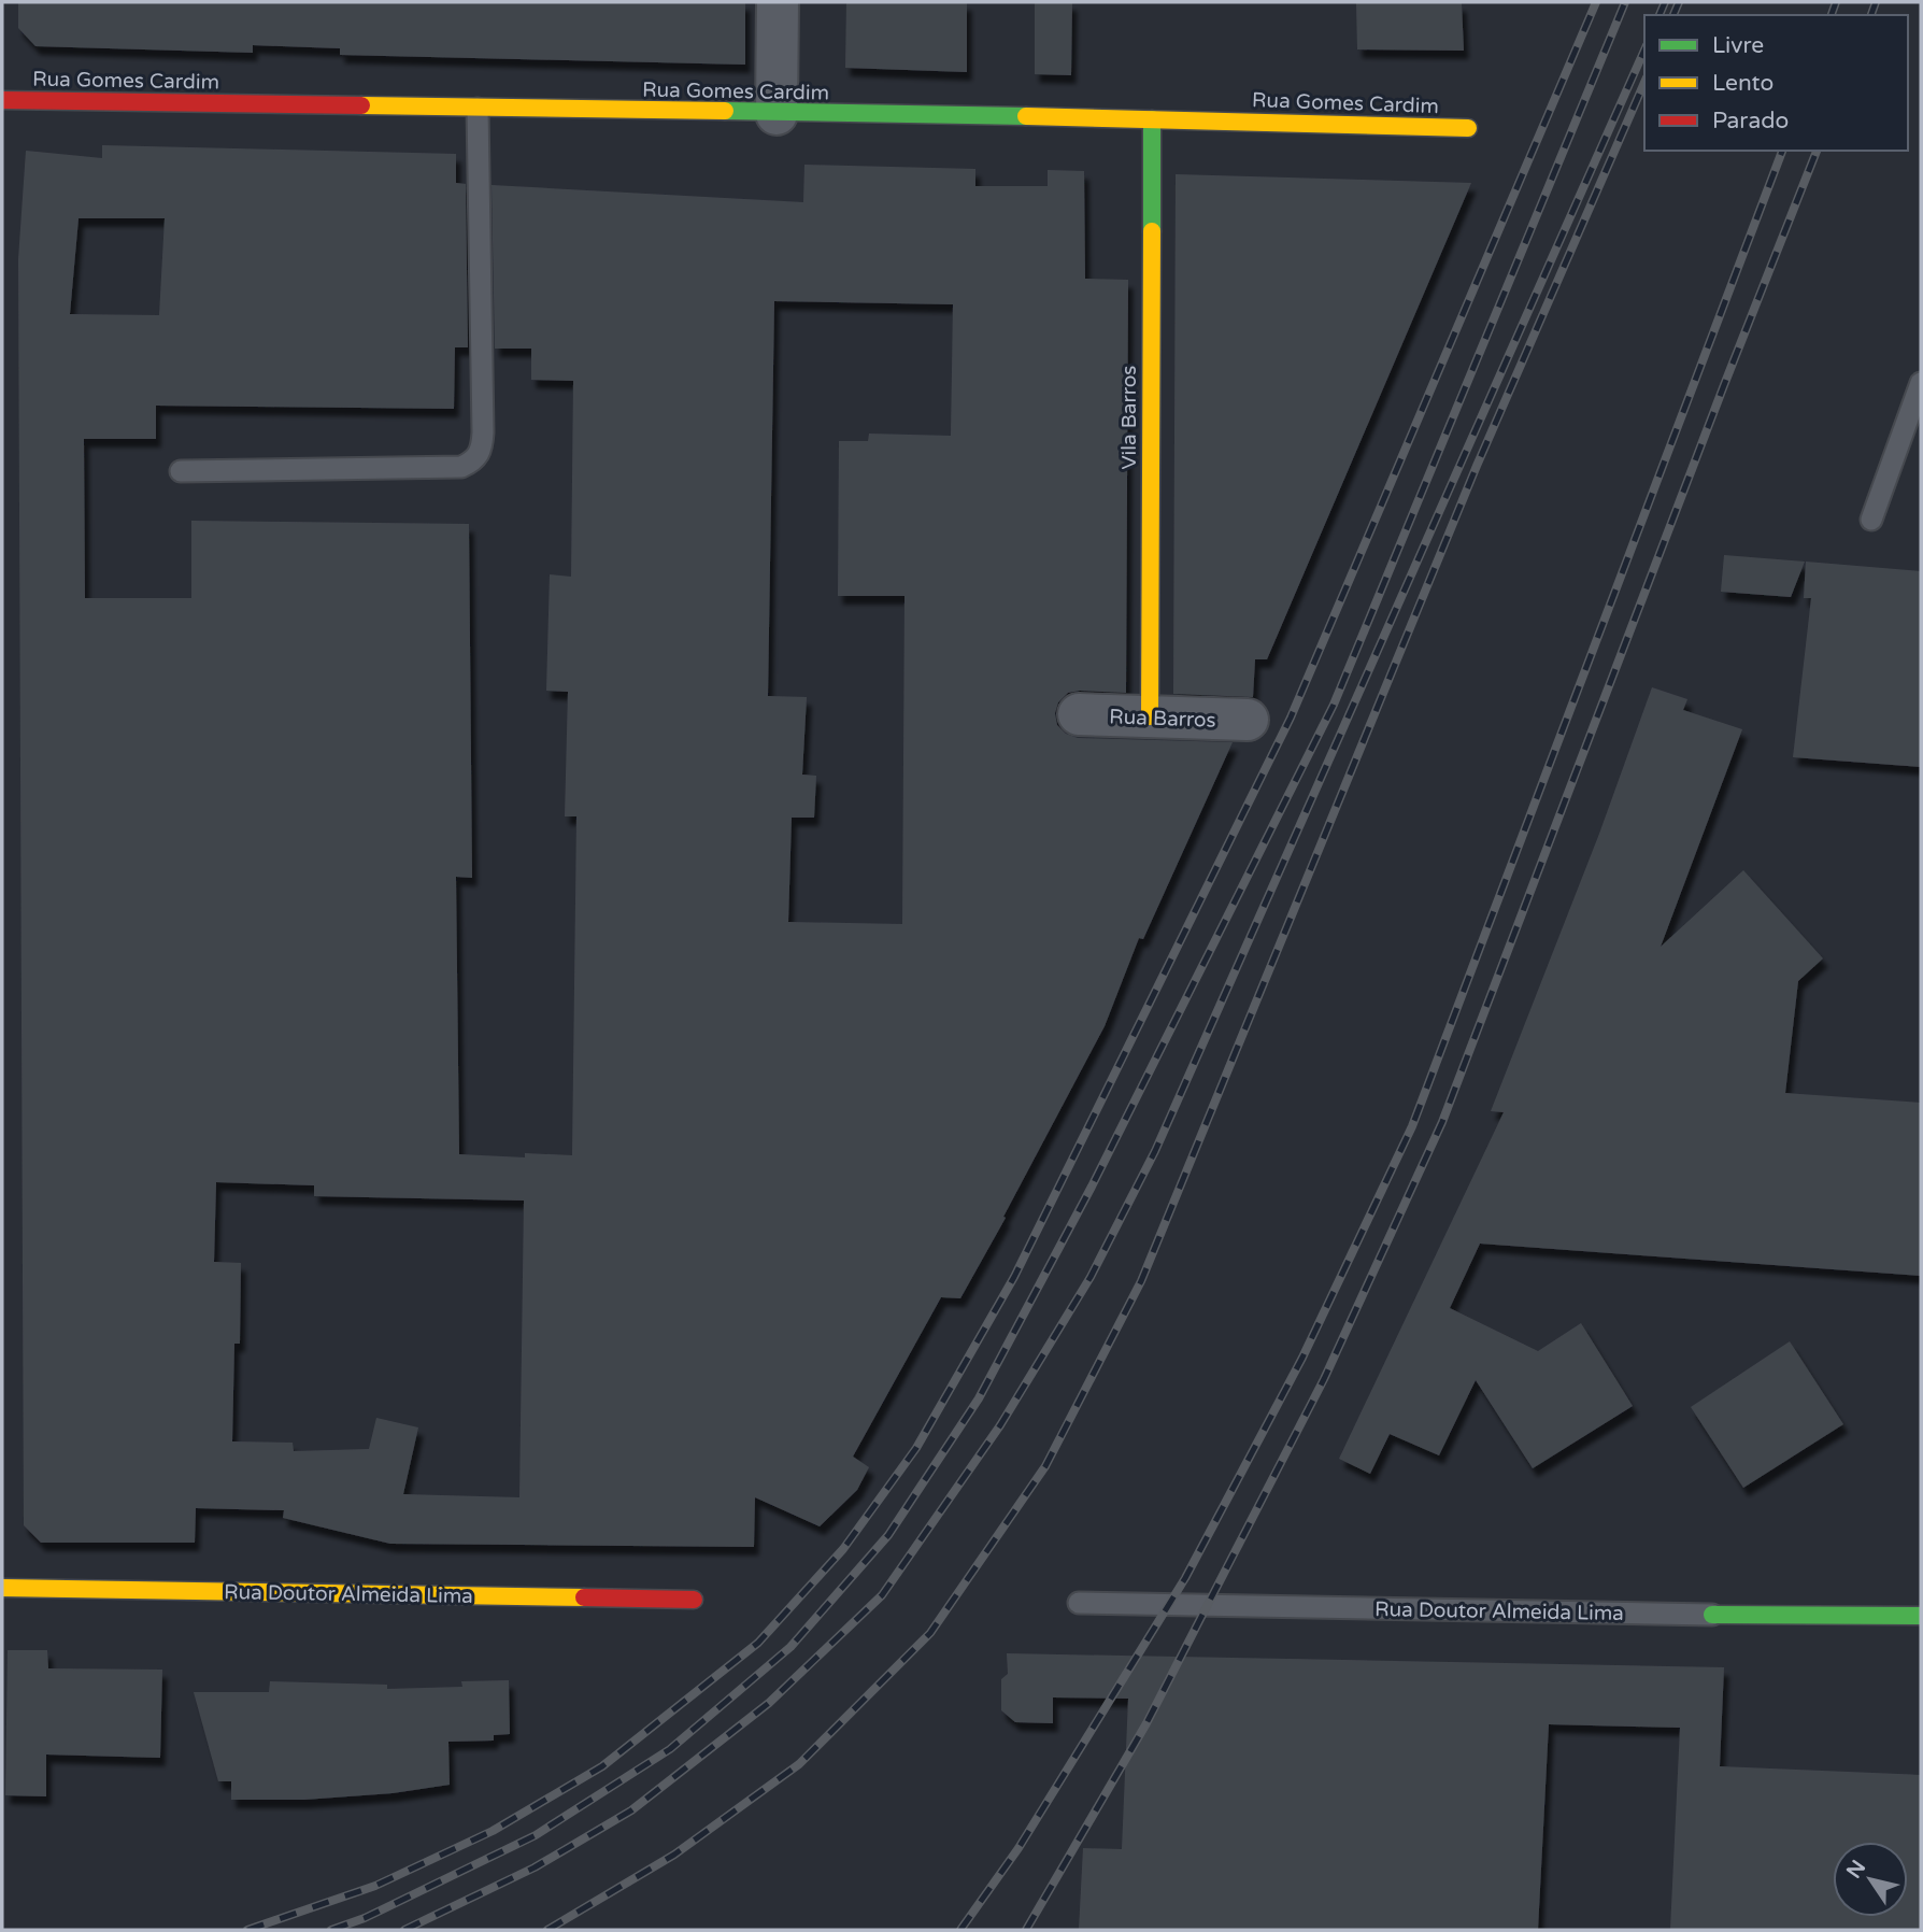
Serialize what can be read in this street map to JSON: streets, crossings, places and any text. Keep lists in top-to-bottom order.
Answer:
{
  "streets": {
    "street": [
      "Rua Gomes Cardim",
      "Vila Barros",
      "Rua Barros",
      "Rua Doutor Almeida Lima"
    ]
  },
  "crossings": [
    ["Rua Gomes Cardim", "Vila Barros"],
    ["Vila Barros", "Rua Barros"]
  ],
  "legend": ["Livre", "Lento", "Parado"],
  "north": "top left"
}
